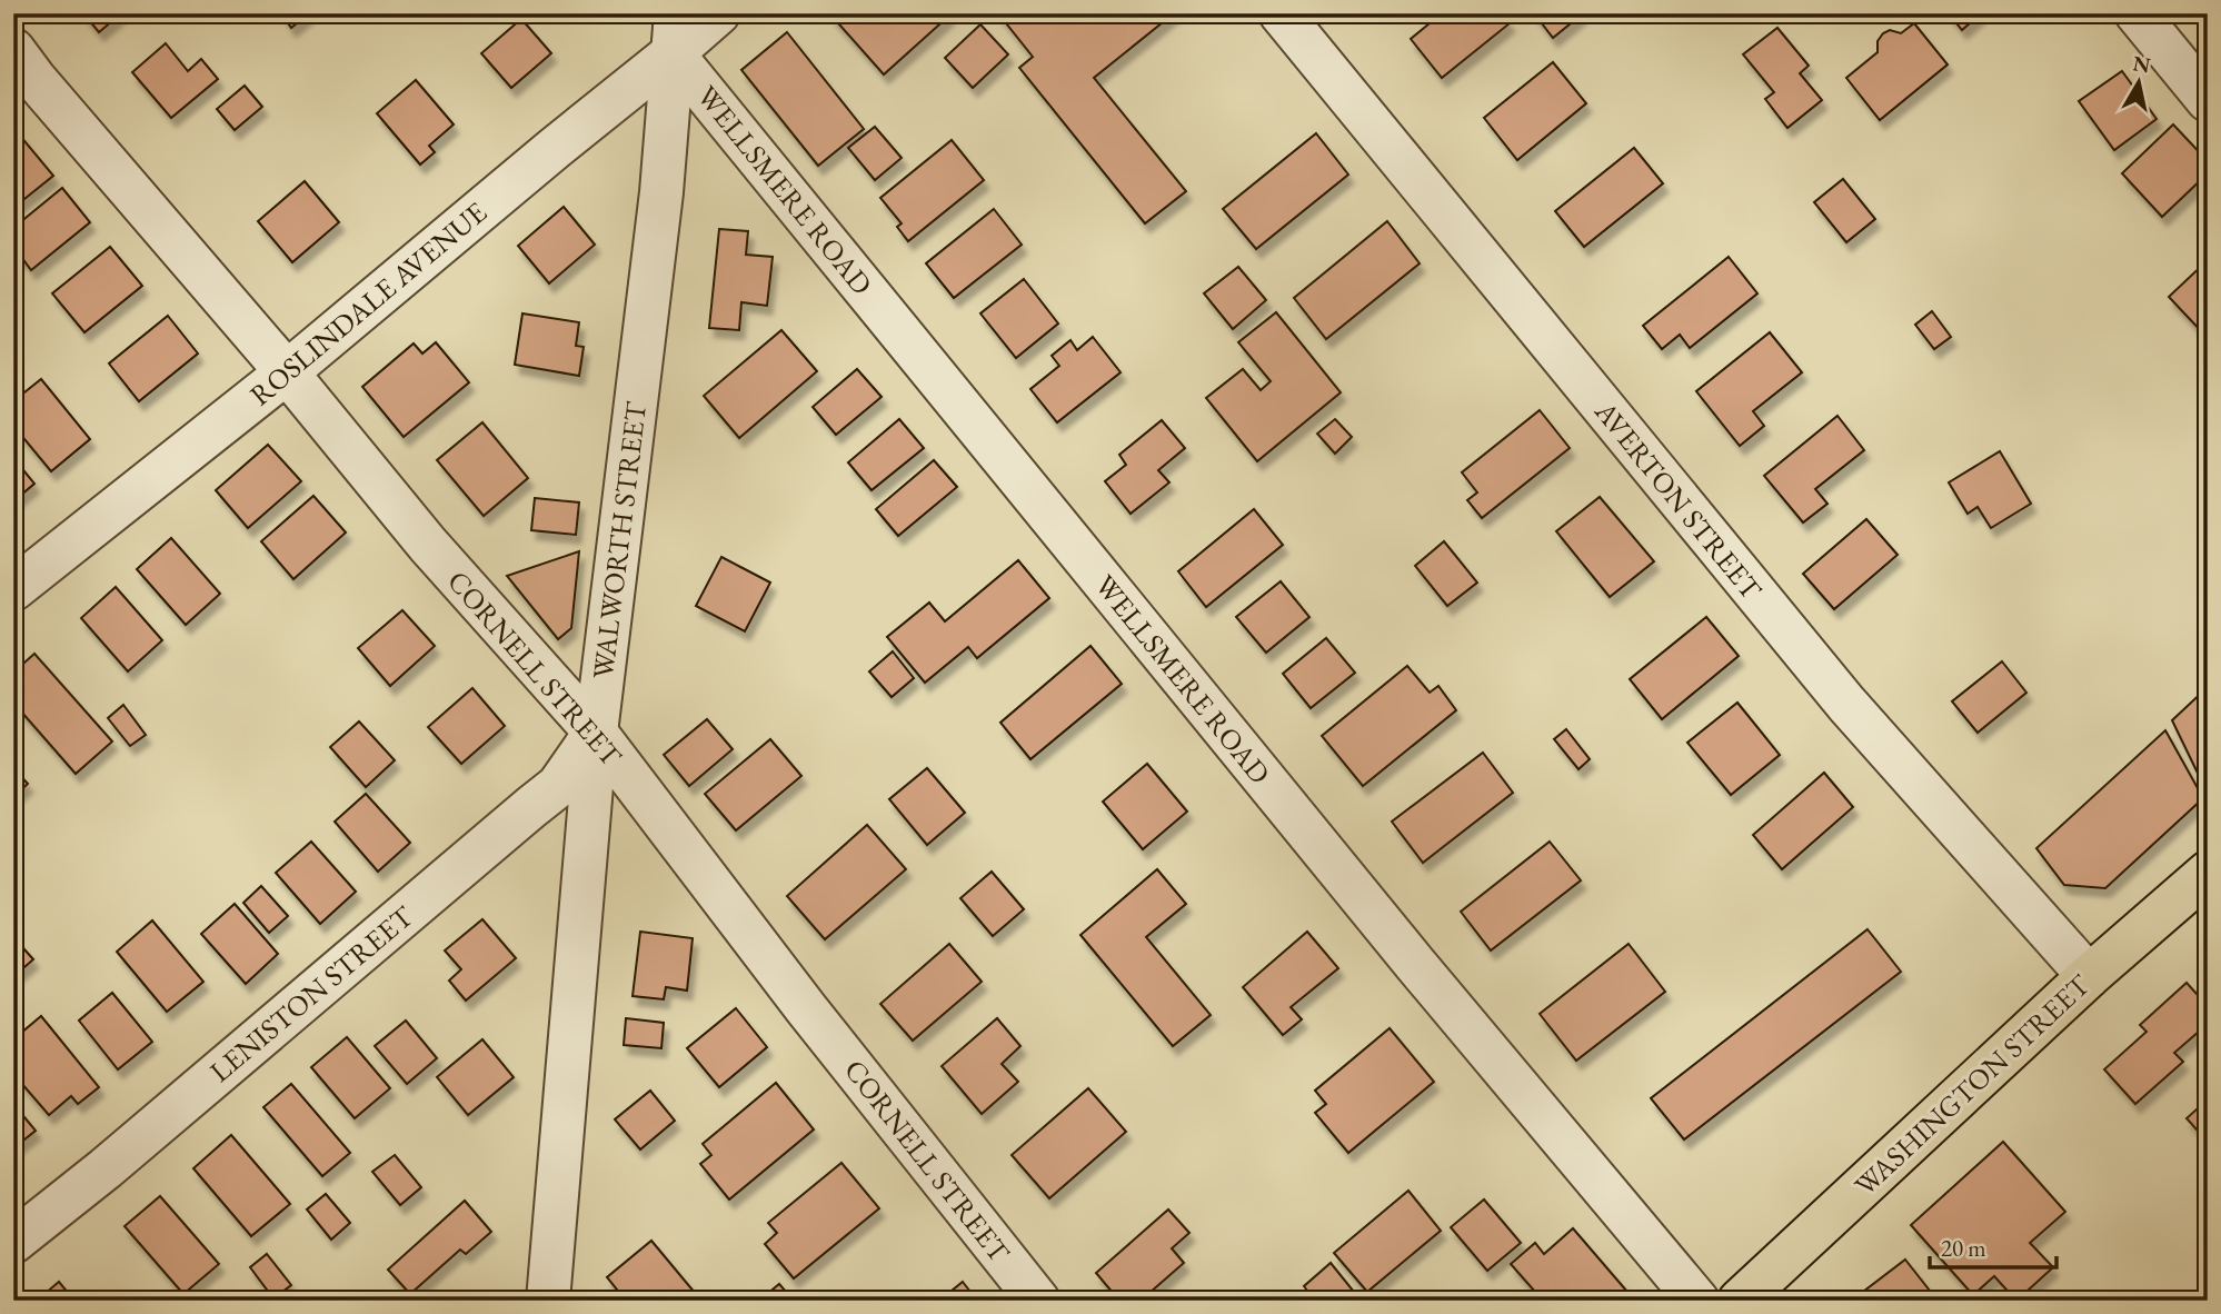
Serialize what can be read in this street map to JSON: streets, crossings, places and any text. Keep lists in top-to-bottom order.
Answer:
{
  "streets": {
    "main road": ["WASHINGTON STREET"],
    "street": [
      "WELLSMERE ROAD",
      "ROSLINDALE AVENUE",
      "AVERTON STREET",
      "WALWORTH STREET",
      "CORNELL STREET",
      "LENISTON STREET"
    ]
  },
  "crossings": [
    ["WELLSMERE ROAD", "ROSLINDALE AVENUE"],
    ["WELLSMERE ROAD", "WALWORTH STREET"],
    ["ROSLINDALE AVENUE", "WALWORTH STREET"],
    ["ROSLINDALE AVENUE", "CORNELL STREET"],
    ["AVERTON STREET", "WASHINGTON STREET"],
    ["WALWORTH STREET", "CORNELL STREET"],
    ["WALWORTH STREET", "LENISTON STREET"],
    ["CORNELL STREET", "LENISTON STREET"]
  ],
  "scale_bar": "20 m",
  "north": "top"
}
